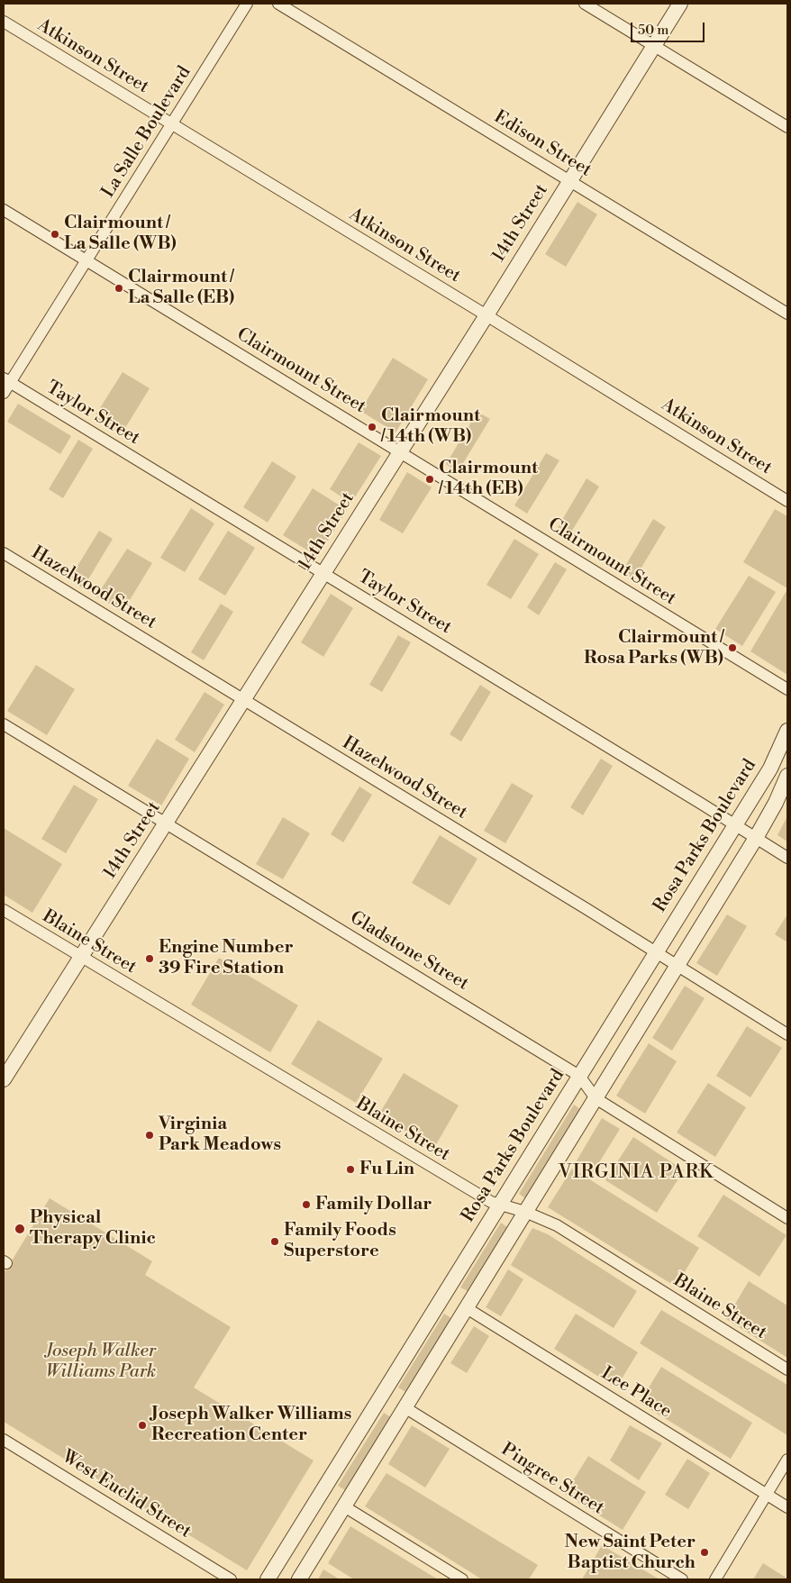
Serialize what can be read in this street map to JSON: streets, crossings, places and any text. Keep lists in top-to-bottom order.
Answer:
{
  "streets": {
    "street": [
      "Atkinson Street",
      "La Salle Boulevard",
      "Edison Street",
      "14th Street",
      "Clairmount Street",
      "Taylor Street",
      "Hazelwood Street",
      "Rosa Parks Boulevard",
      "Blaine Street",
      "Gladstone Street",
      "Lee Place",
      "Pingree Street",
      "West Euclid Street"
    ]
  },
  "crossings": [
    ["Atkinson Street", "La Salle Boulevard"],
    ["Atkinson Street", "14th Street"],
    ["La Salle Boulevard", "Clairmount Street"],
    ["La Salle Boulevard", "Taylor Street"],
    ["Edison Street", "14th Street"],
    ["14th Street", "Clairmount Street"],
    ["14th Street", "Taylor Street"],
    ["14th Street", "Hazelwood Street"],
    ["14th Street", "Blaine Street"],
    ["14th Street", "Gladstone Street"],
    ["Taylor Street", "Rosa Parks Boulevard"],
    ["Hazelwood Street", "Rosa Parks Boulevard"],
    ["Rosa Parks Boulevard", "Blaine Street"],
    ["Rosa Parks Boulevard", "Gladstone Street"]
  ],
  "districts": ["VIRGINIA PARK"],
  "parks": ["Joseph Walker Williams Park"],
  "places": [
    "Clairmount / La Salle (WB)",
    "Clairmount / La Salle (EB)",
    "Clairmount / 14th (WB)",
    "Clairmount / 14th (EB)",
    "Clairmount / Rosa Parks (WB)",
    "Engine Number 39 Fire Station",
    "Virginia Park Meadows",
    "Fu Lin",
    "Family Dollar",
    "Physical Therapy Clinic",
    "Family Foods Superstore",
    "Joseph Walker Williams Recreation Center",
    "New Saint Peter Baptist Church"
  ],
  "scale_bar": "50 m"
}
